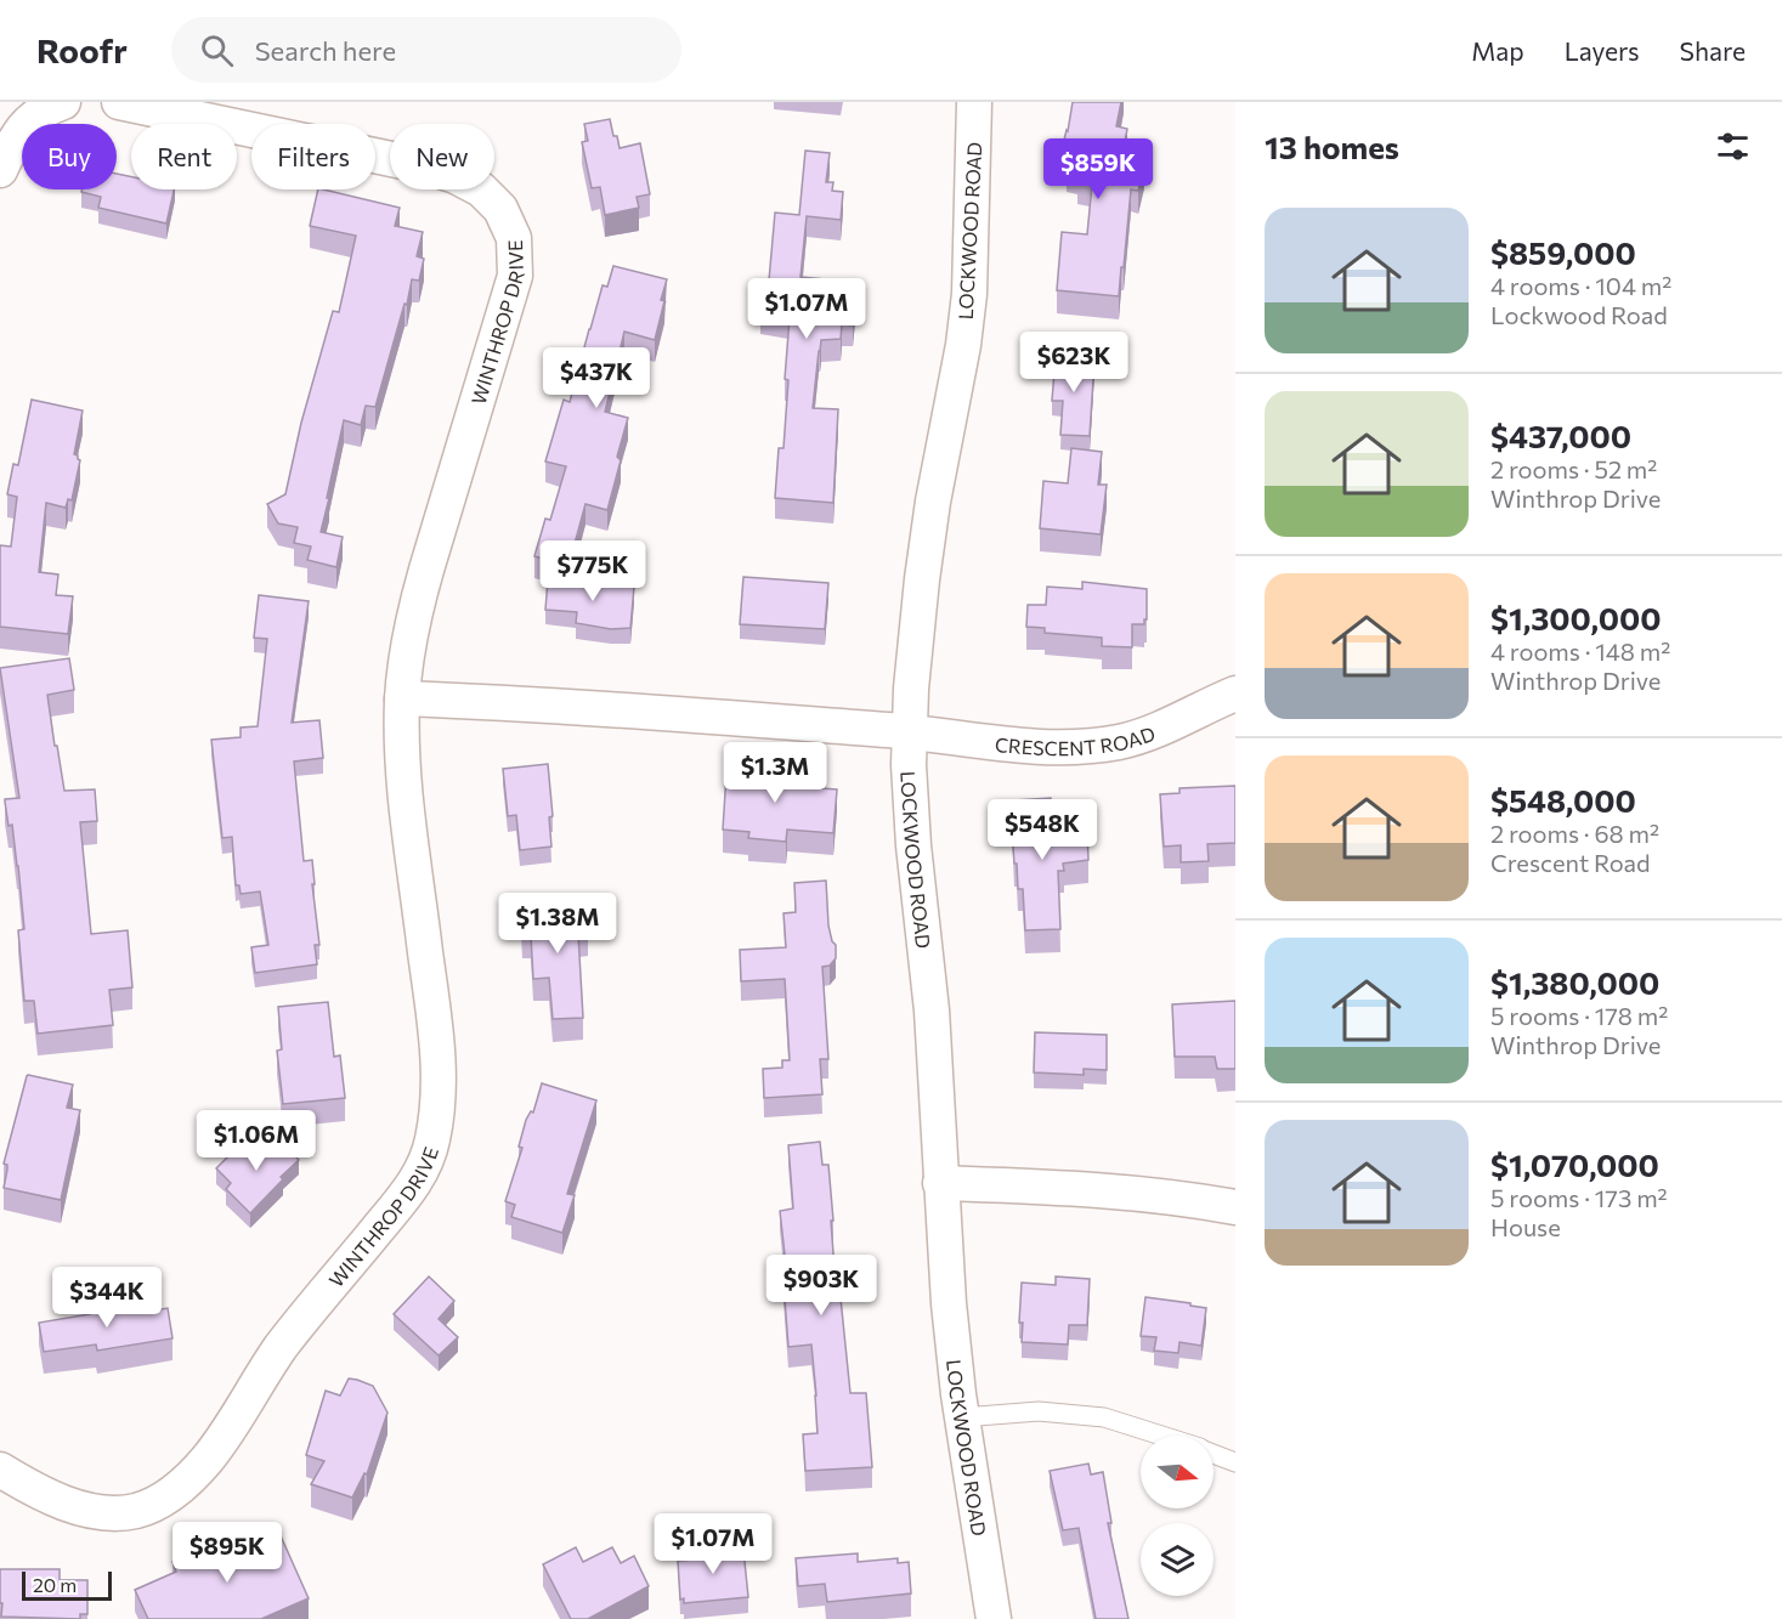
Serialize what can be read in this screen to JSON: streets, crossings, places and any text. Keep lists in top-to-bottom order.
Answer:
{
  "streets": {
    "street": ["LOCKWOOD ROAD", "WINTHROP DRIVE", "CRESCENT ROAD"]
  },
  "crossings": [
    ["LOCKWOOD ROAD", "CRESCENT ROAD"]
  ],
  "scale_bar": "20 m",
  "north": "right",
  "page": {
    "header": "Roofr",
    "search": "Search here",
    "nav": ["Map", "Layers", "Share"],
    "heading": "13 homes",
    "chip": [
      "Buy",
      "Rent",
      "Filters",
      "New"
    ],
    "price": [
      "$859K",
      "$1.07M",
      "$623K",
      "$437K",
      "$775K",
      "$1.3M",
      "$548K",
      "$1.38M",
      "$1.06M",
      "$903K",
      "$344K",
      "$1.07M",
      "$895K"
    ],
    "list": [
      {
        "name": "$859,000",
        "note": "4 rooms · 104 m² · Lockwood Road"
      },
      {
        "name": "$437,000",
        "note": "2 rooms · 52 m² · Winthrop Drive"
      },
      {
        "name": "$1,300,000",
        "note": "4 rooms · 148 m² · Winthrop Drive"
      },
      {
        "name": "$548,000",
        "note": "2 rooms · 68 m² · Crescent Road"
      },
      {
        "name": "$1,380,000",
        "note": "5 rooms · 178 m² · Winthrop Drive"
      },
      {
        "name": "$1,070,000",
        "note": "5 rooms · 173 m² · House"
      }
    ],
    "scale": "20 m"
  }
}
